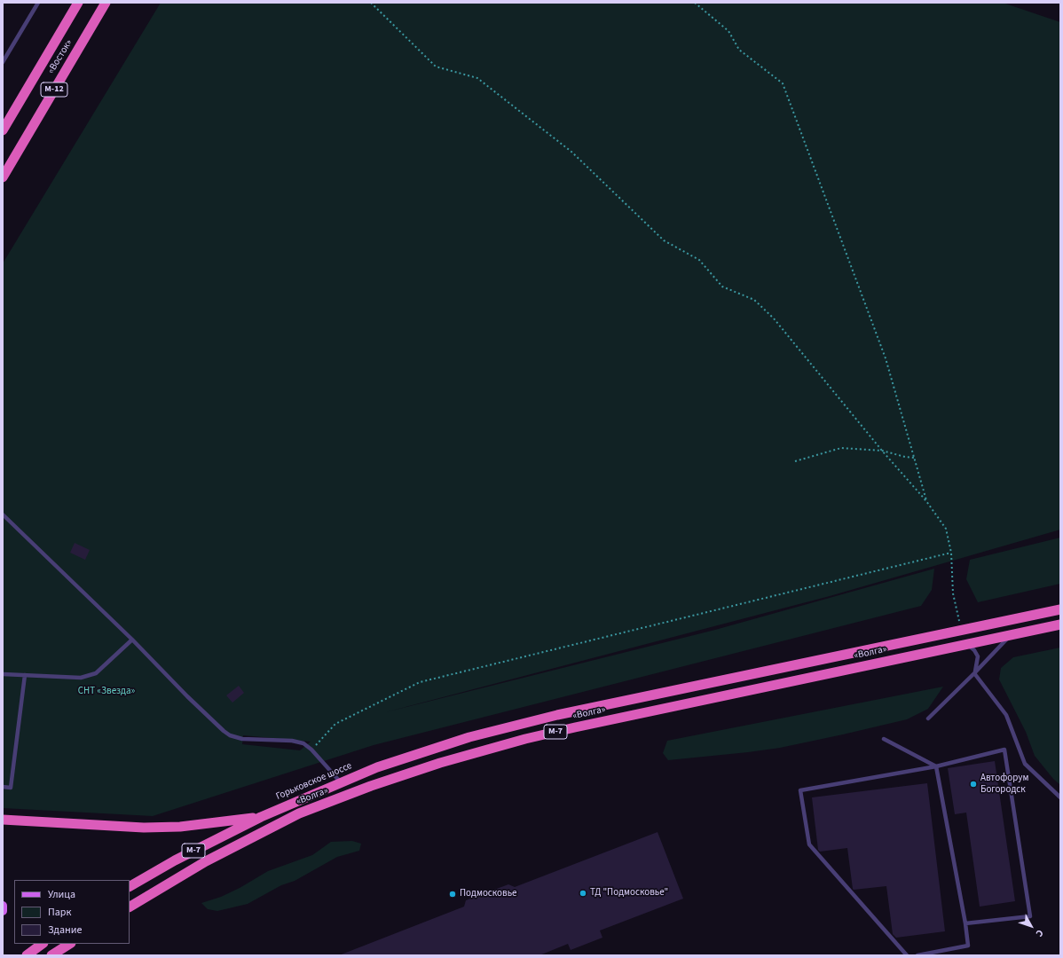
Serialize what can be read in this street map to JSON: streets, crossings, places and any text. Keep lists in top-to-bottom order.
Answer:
{
  "streets": {
    "highway": [
      "«Восток»",
      "М-12",
      "«Волга»",
      "М-7",
      "Горьковское шоссе"
    ]
  },
  "crossings": [
    ["«Волга»", "Горьковское шоссе"],
    ["М-7", "Горьковское шоссе"]
  ],
  "parks": ["СНТ «Звезда»"],
  "places": ["Автофорум Богородск", "ТД \"Подмосковье\"", "Подмосковье"],
  "legend": ["Улица", "Парк", "Здание"],
  "north": "bottom right"
}
